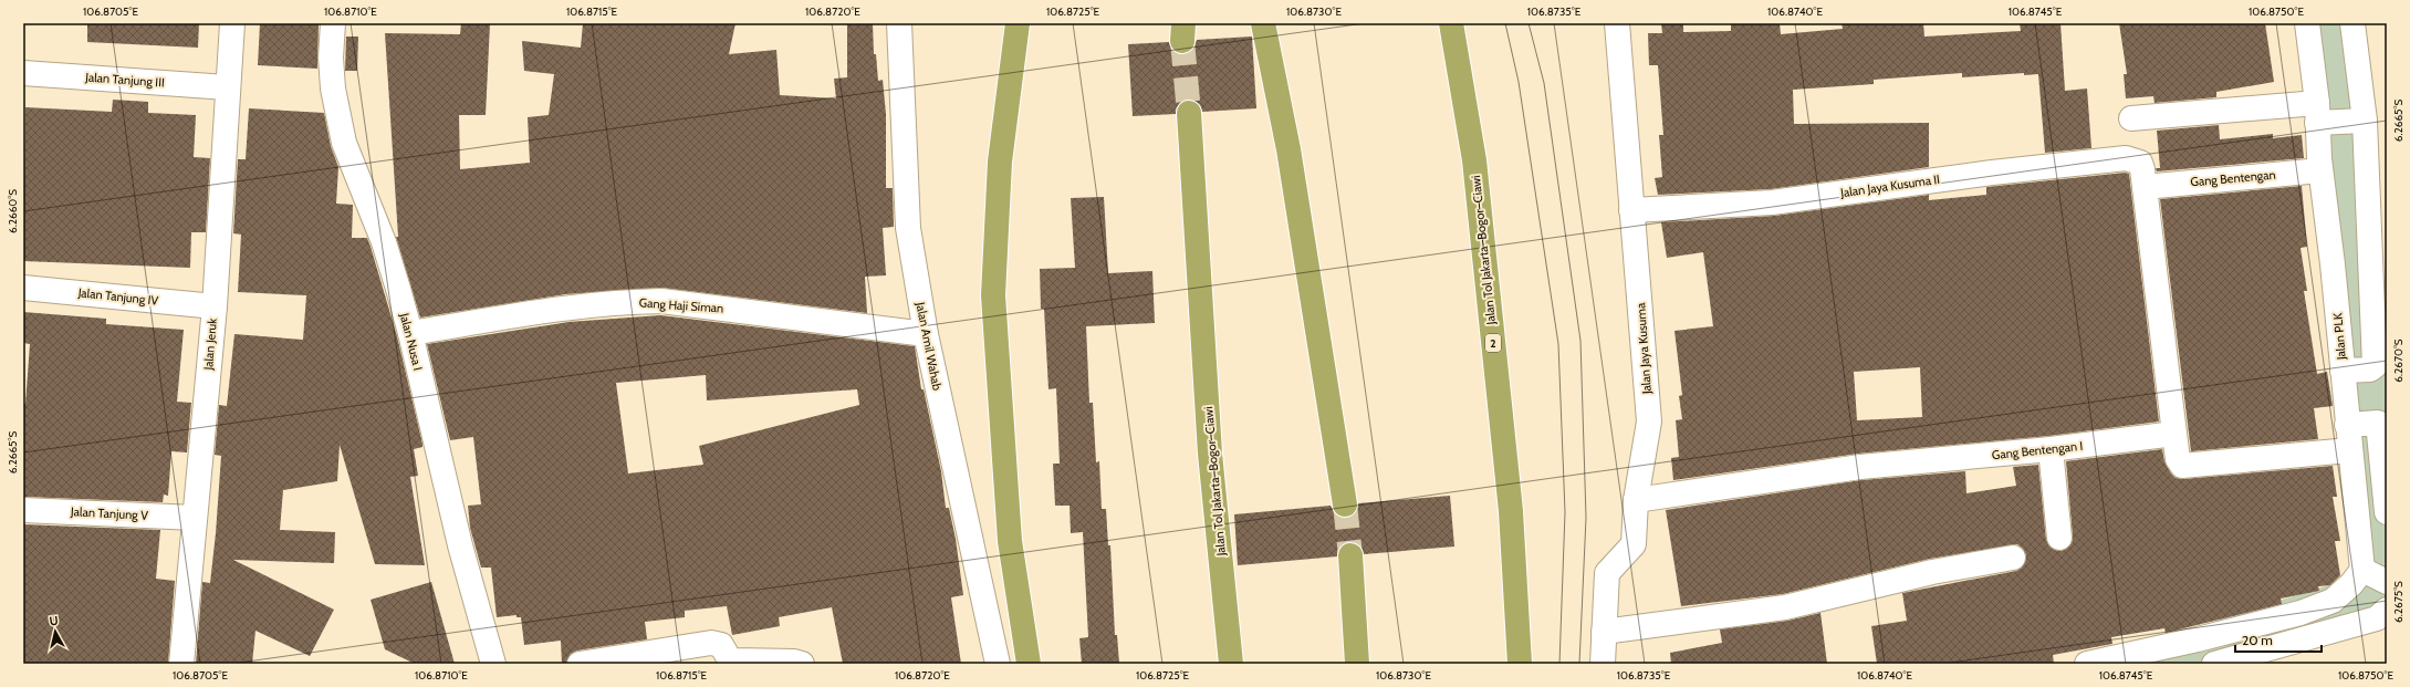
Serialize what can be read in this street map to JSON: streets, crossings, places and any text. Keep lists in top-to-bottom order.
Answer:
{
  "streets": {
    "highway": ["Jalan Tol Jakarta–Bogor–Ciawi", "2"],
    "street": [
      "Jalan Tanjung III",
      "Gang Bentengan",
      "Jalan Jaya Kusuma II",
      "Jalan Tanjung IV",
      "Gang Haji Siman",
      "Jalan PLK",
      "Jalan Nusa I",
      "Jalan Jeruk",
      "Jalan Amil Wahab",
      "Jalan Jaya Kusuma",
      "Gang Bentengan I",
      "Jalan Tanjung V"
    ]
  },
  "crossings": [
    ["Jalan Tanjung III", "Jalan Jeruk"],
    ["Gang Bentengan", "Jalan Jaya Kusuma II"],
    ["Gang Bentengan", "Jalan PLK"],
    ["Jalan Jaya Kusuma II", "Jalan Jaya Kusuma"],
    ["Jalan Tanjung IV", "Jalan Jeruk"],
    ["Gang Haji Siman", "Jalan Nusa I"],
    ["Gang Haji Siman", "Jalan Amil Wahab"],
    ["Jalan Jeruk", "Jalan Tanjung V"],
    ["Jalan Jaya Kusuma", "Gang Bentengan I"]
  ],
  "scale_bar": "20 m",
  "north": "top",
  "coordinates": [
    "106.8705°E",
    "106.8710°E",
    "106.8715°E",
    "106.8720°E",
    "106.8725°E",
    "106.8730°E",
    "106.8735°E",
    "106.8740°E",
    "106.8745°E",
    "106.8750°E",
    "6.2665°S",
    "6.2660°S",
    "6.2670°S",
    "6.2675°S"
  ]
}
